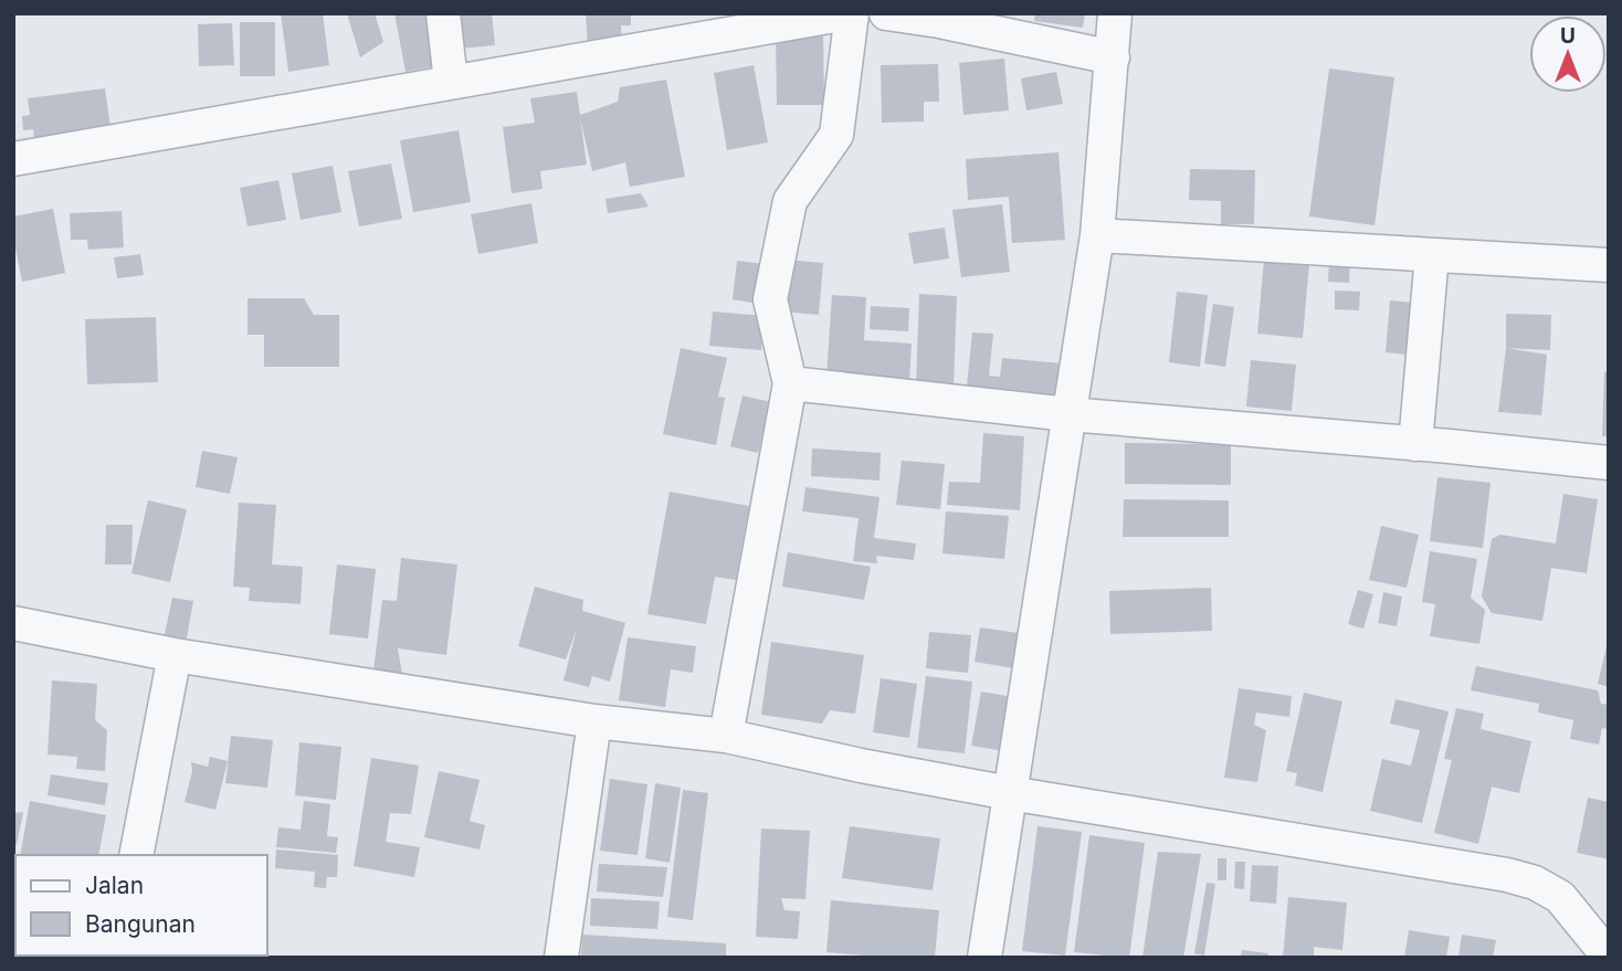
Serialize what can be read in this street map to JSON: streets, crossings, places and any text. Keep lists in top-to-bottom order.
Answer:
{
  "legend": ["Jalan", "Bangunan"],
  "north": "top"
}
